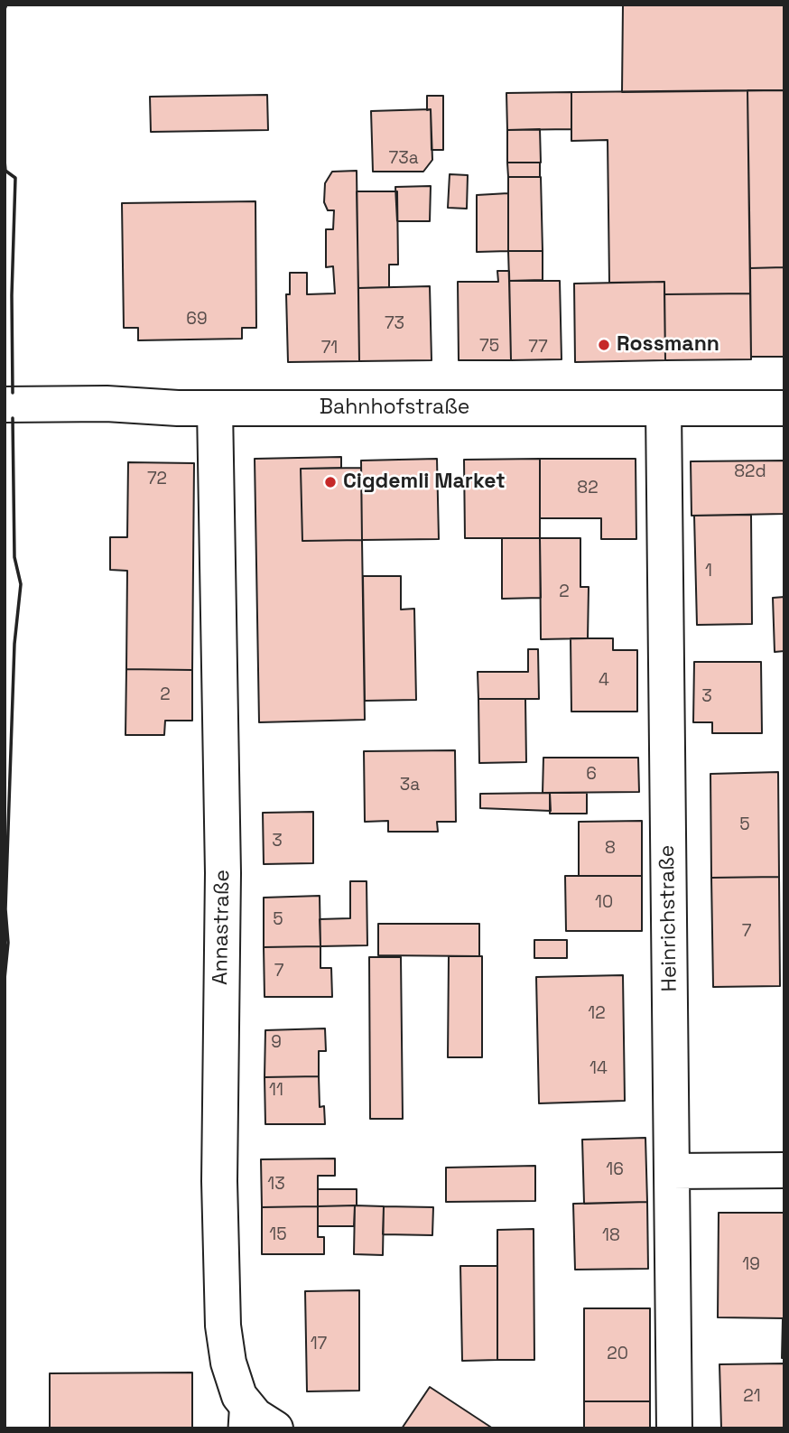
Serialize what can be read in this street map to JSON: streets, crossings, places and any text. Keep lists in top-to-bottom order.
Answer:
{
  "streets": {
    "street": ["Bahnhofstraße", "Heinrichstraße", "Annastraße"]
  },
  "crossings": [
    ["Bahnhofstraße", "Heinrichstraße"],
    ["Bahnhofstraße", "Annastraße"]
  ],
  "places": ["Rossmann", "Cigdemli Market"],
  "house_numbers": [
    "73a",
    "69",
    "73",
    "75",
    "77",
    "71",
    "82d",
    "72",
    "82",
    "1",
    "2",
    "4",
    "2",
    "3",
    "6",
    "3a",
    "5",
    "3",
    "8",
    "10",
    "5",
    "7",
    "7",
    "12",
    "9",
    "14",
    "11",
    "16",
    "13",
    "15",
    "18",
    "19",
    "17",
    "20",
    "21"
  ]
}
